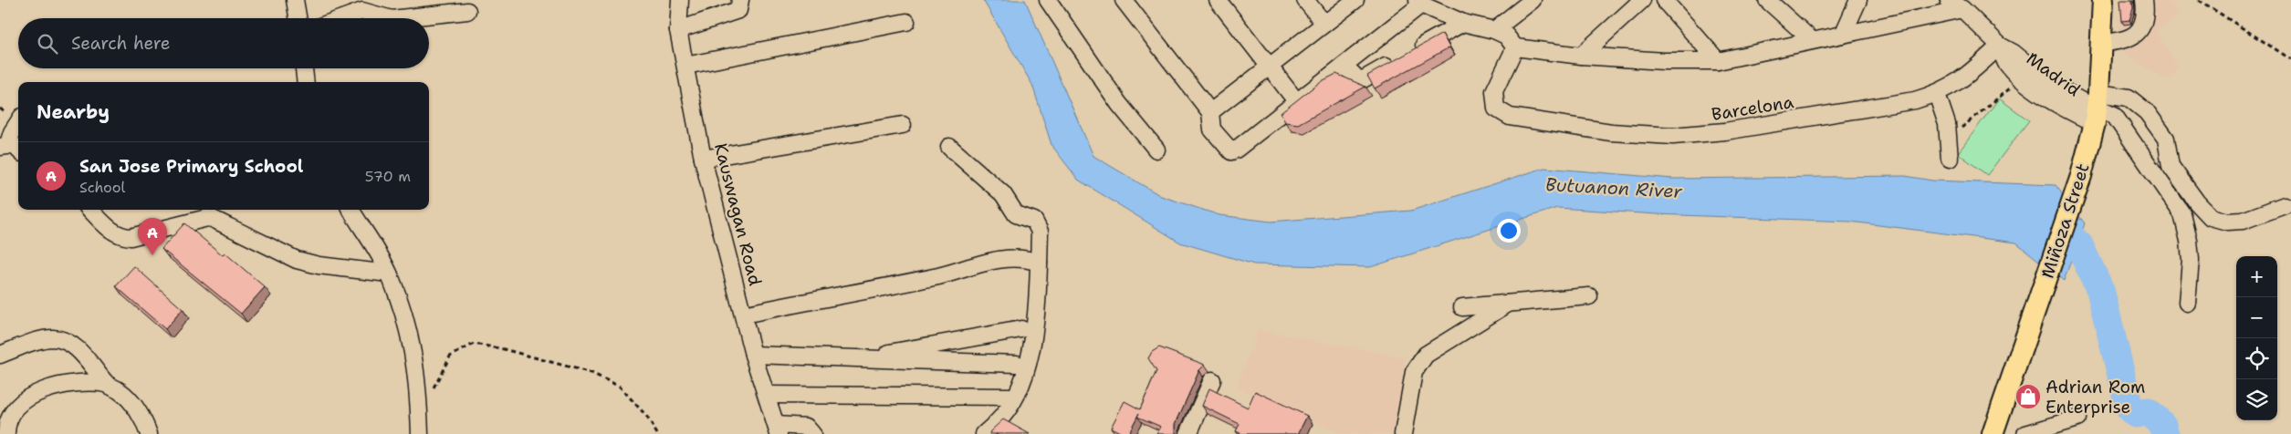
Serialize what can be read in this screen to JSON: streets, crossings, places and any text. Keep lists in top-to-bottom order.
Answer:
{
  "streets": {
    "main road": ["Miñoza Street"],
    "street": ["Madrid", "Barcelona", "Kauswagan Road"]
  },
  "crossings": [
    ["Madrid", "Barcelona"],
    ["Madrid", "Miñoza Street"]
  ],
  "water": ["Butuanon River"],
  "places": {
    "shop": ["Adrian Rom Enterprise"]
  },
  "page": {
    "search": "Search here",
    "heading": "Nearby",
    "list": [
      {
        "mark": "A",
        "name": "San Jose Primary School",
        "note": "School",
        "value": "570 m"
      }
    ],
    "pins": "A",
    "map_buttons": ["+", "−"]
  }
}
